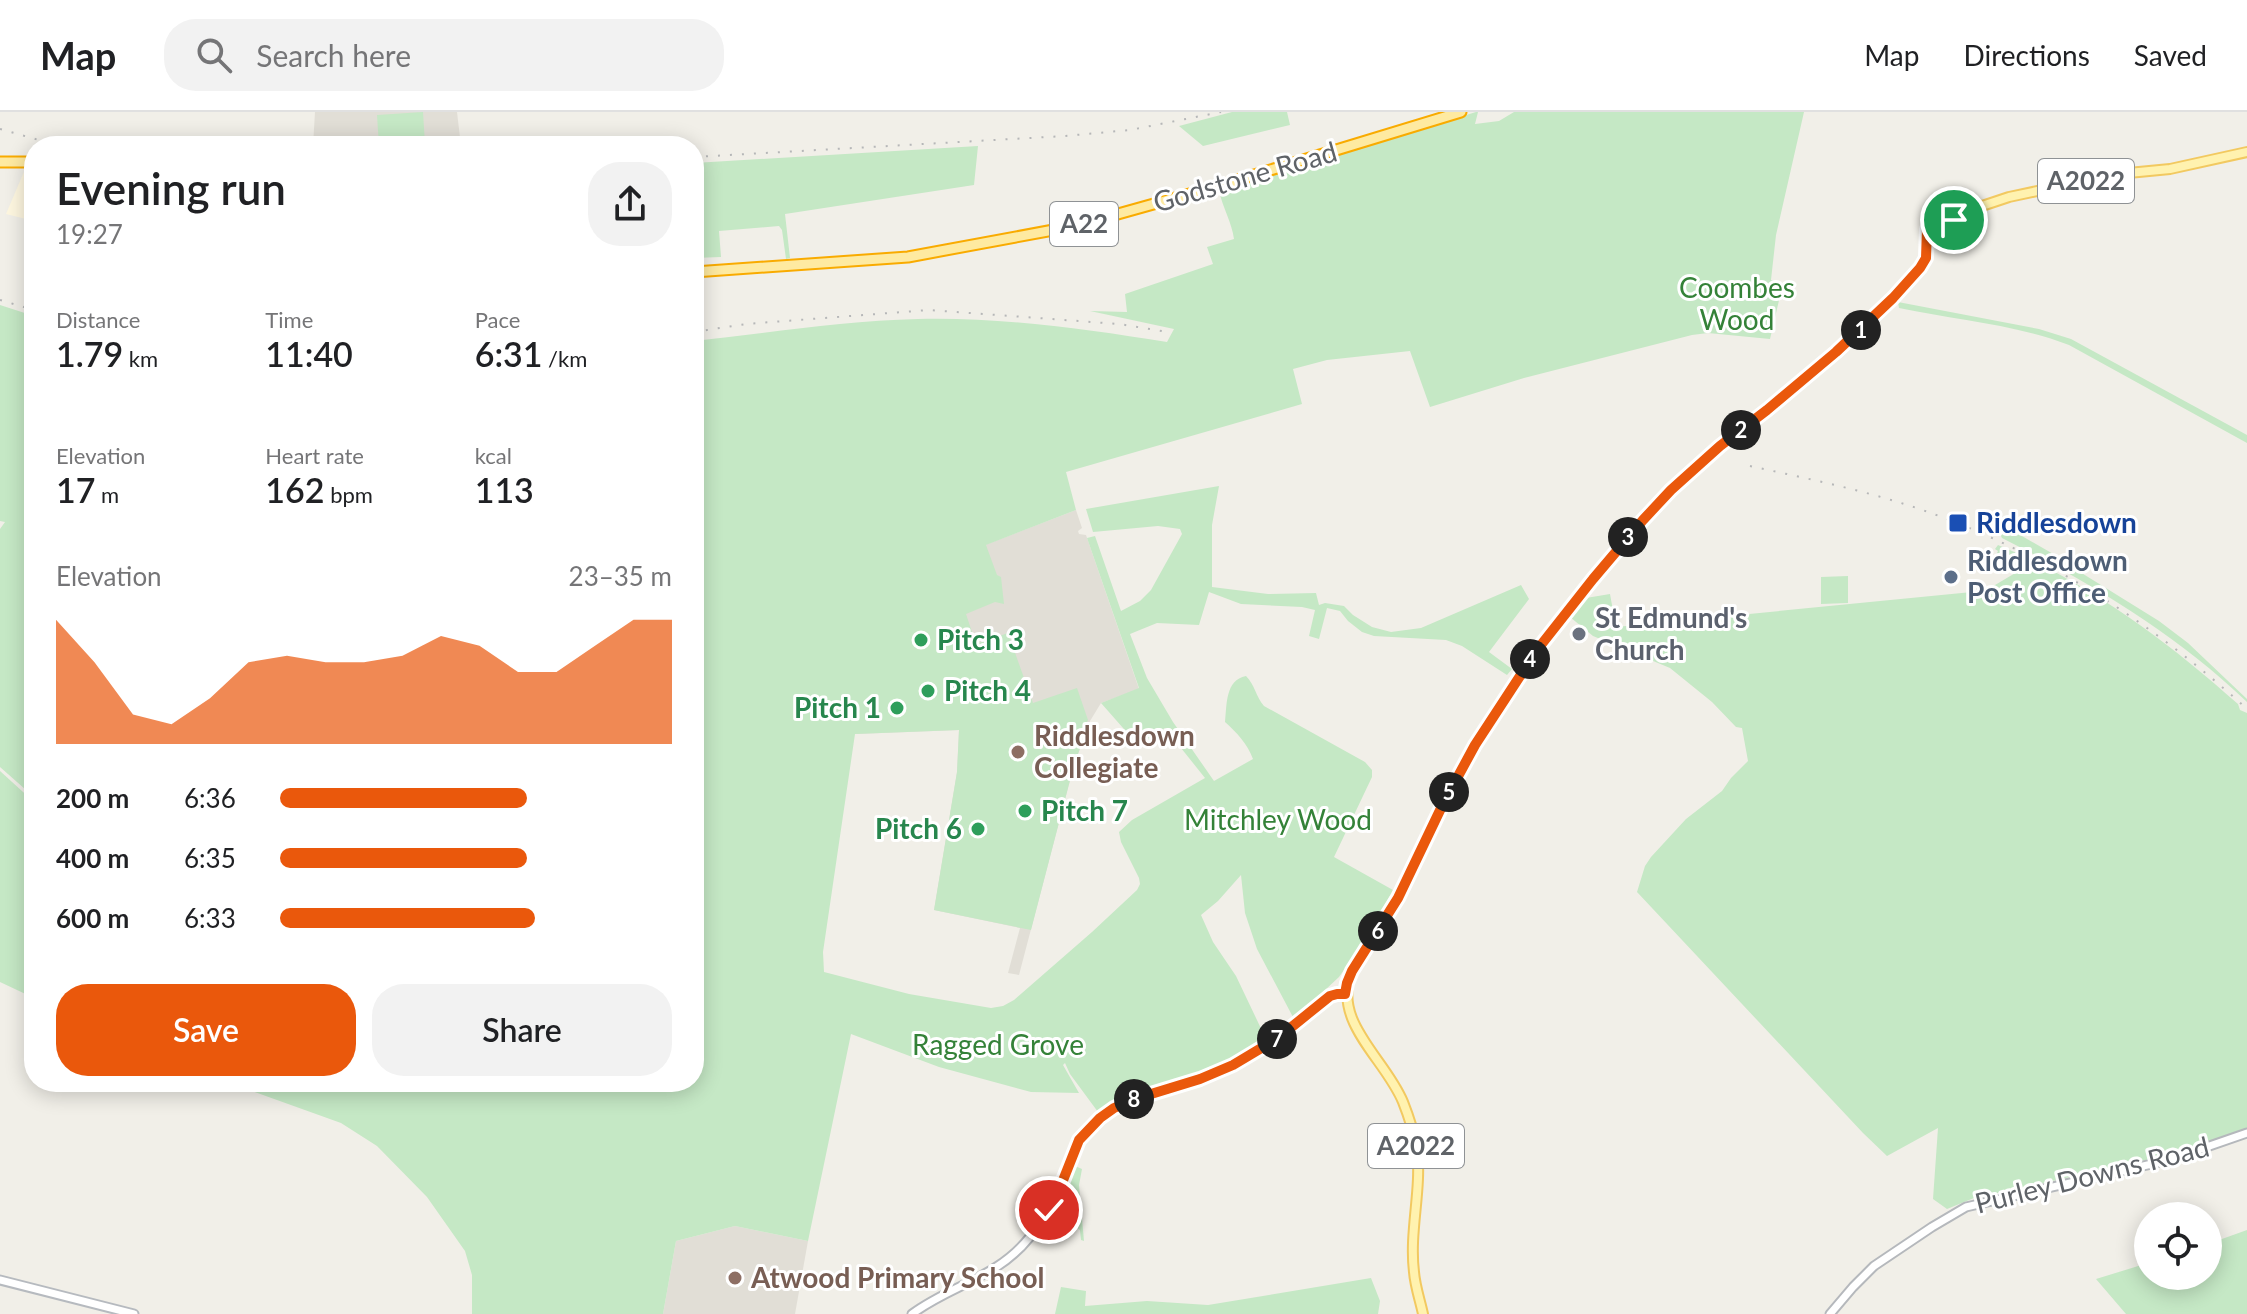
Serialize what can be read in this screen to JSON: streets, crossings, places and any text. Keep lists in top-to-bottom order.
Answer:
{
  "streets": {
    "highway": ["Godstone Road", "A22"],
    "main road": ["A2022"],
    "street": ["Purley Downs Road"]
  },
  "parks": ["Coombes Wood", "Mitchley Wood", "Ragged Grove"],
  "places": {
    "transit": ["Riddlesdown"],
    "other": [
      "Riddlesdown Post Office",
      "St Edmund's Church",
      "Pitch 3",
      "Pitch 4",
      "Pitch 1",
      "Riddlesdown Collegiate",
      "Pitch 7",
      "Pitch 6",
      "Atwood Primary School"
    ]
  },
  "page": {
    "header": "Map",
    "search": "Search here",
    "nav": ["Map", "Directions", "Saved"],
    "heading": ["Evening run", "19:27"],
    "stats": [
      ["Distance", "1.79 km"],
      ["Time", "11:40"],
      ["Pace", "6:31 /km"],
      ["Elevation", "17 m"],
      ["Heart rate", "162 bpm"],
      ["kcal", "113"]
    ],
    "pins": [
      "1",
      "2",
      "3",
      "4",
      "5",
      "6",
      "7",
      "8"
    ],
    "chart": ["Elevation", "23–35 m"],
    "list": [
      {
        "name": "200 m",
        "note": "6:36"
      },
      {
        "name": "400 m",
        "note": "6:35"
      },
      {
        "name": "600 m",
        "note": "6:33"
      }
    ],
    "buttons": ["Save", "Share"]
  }
}
